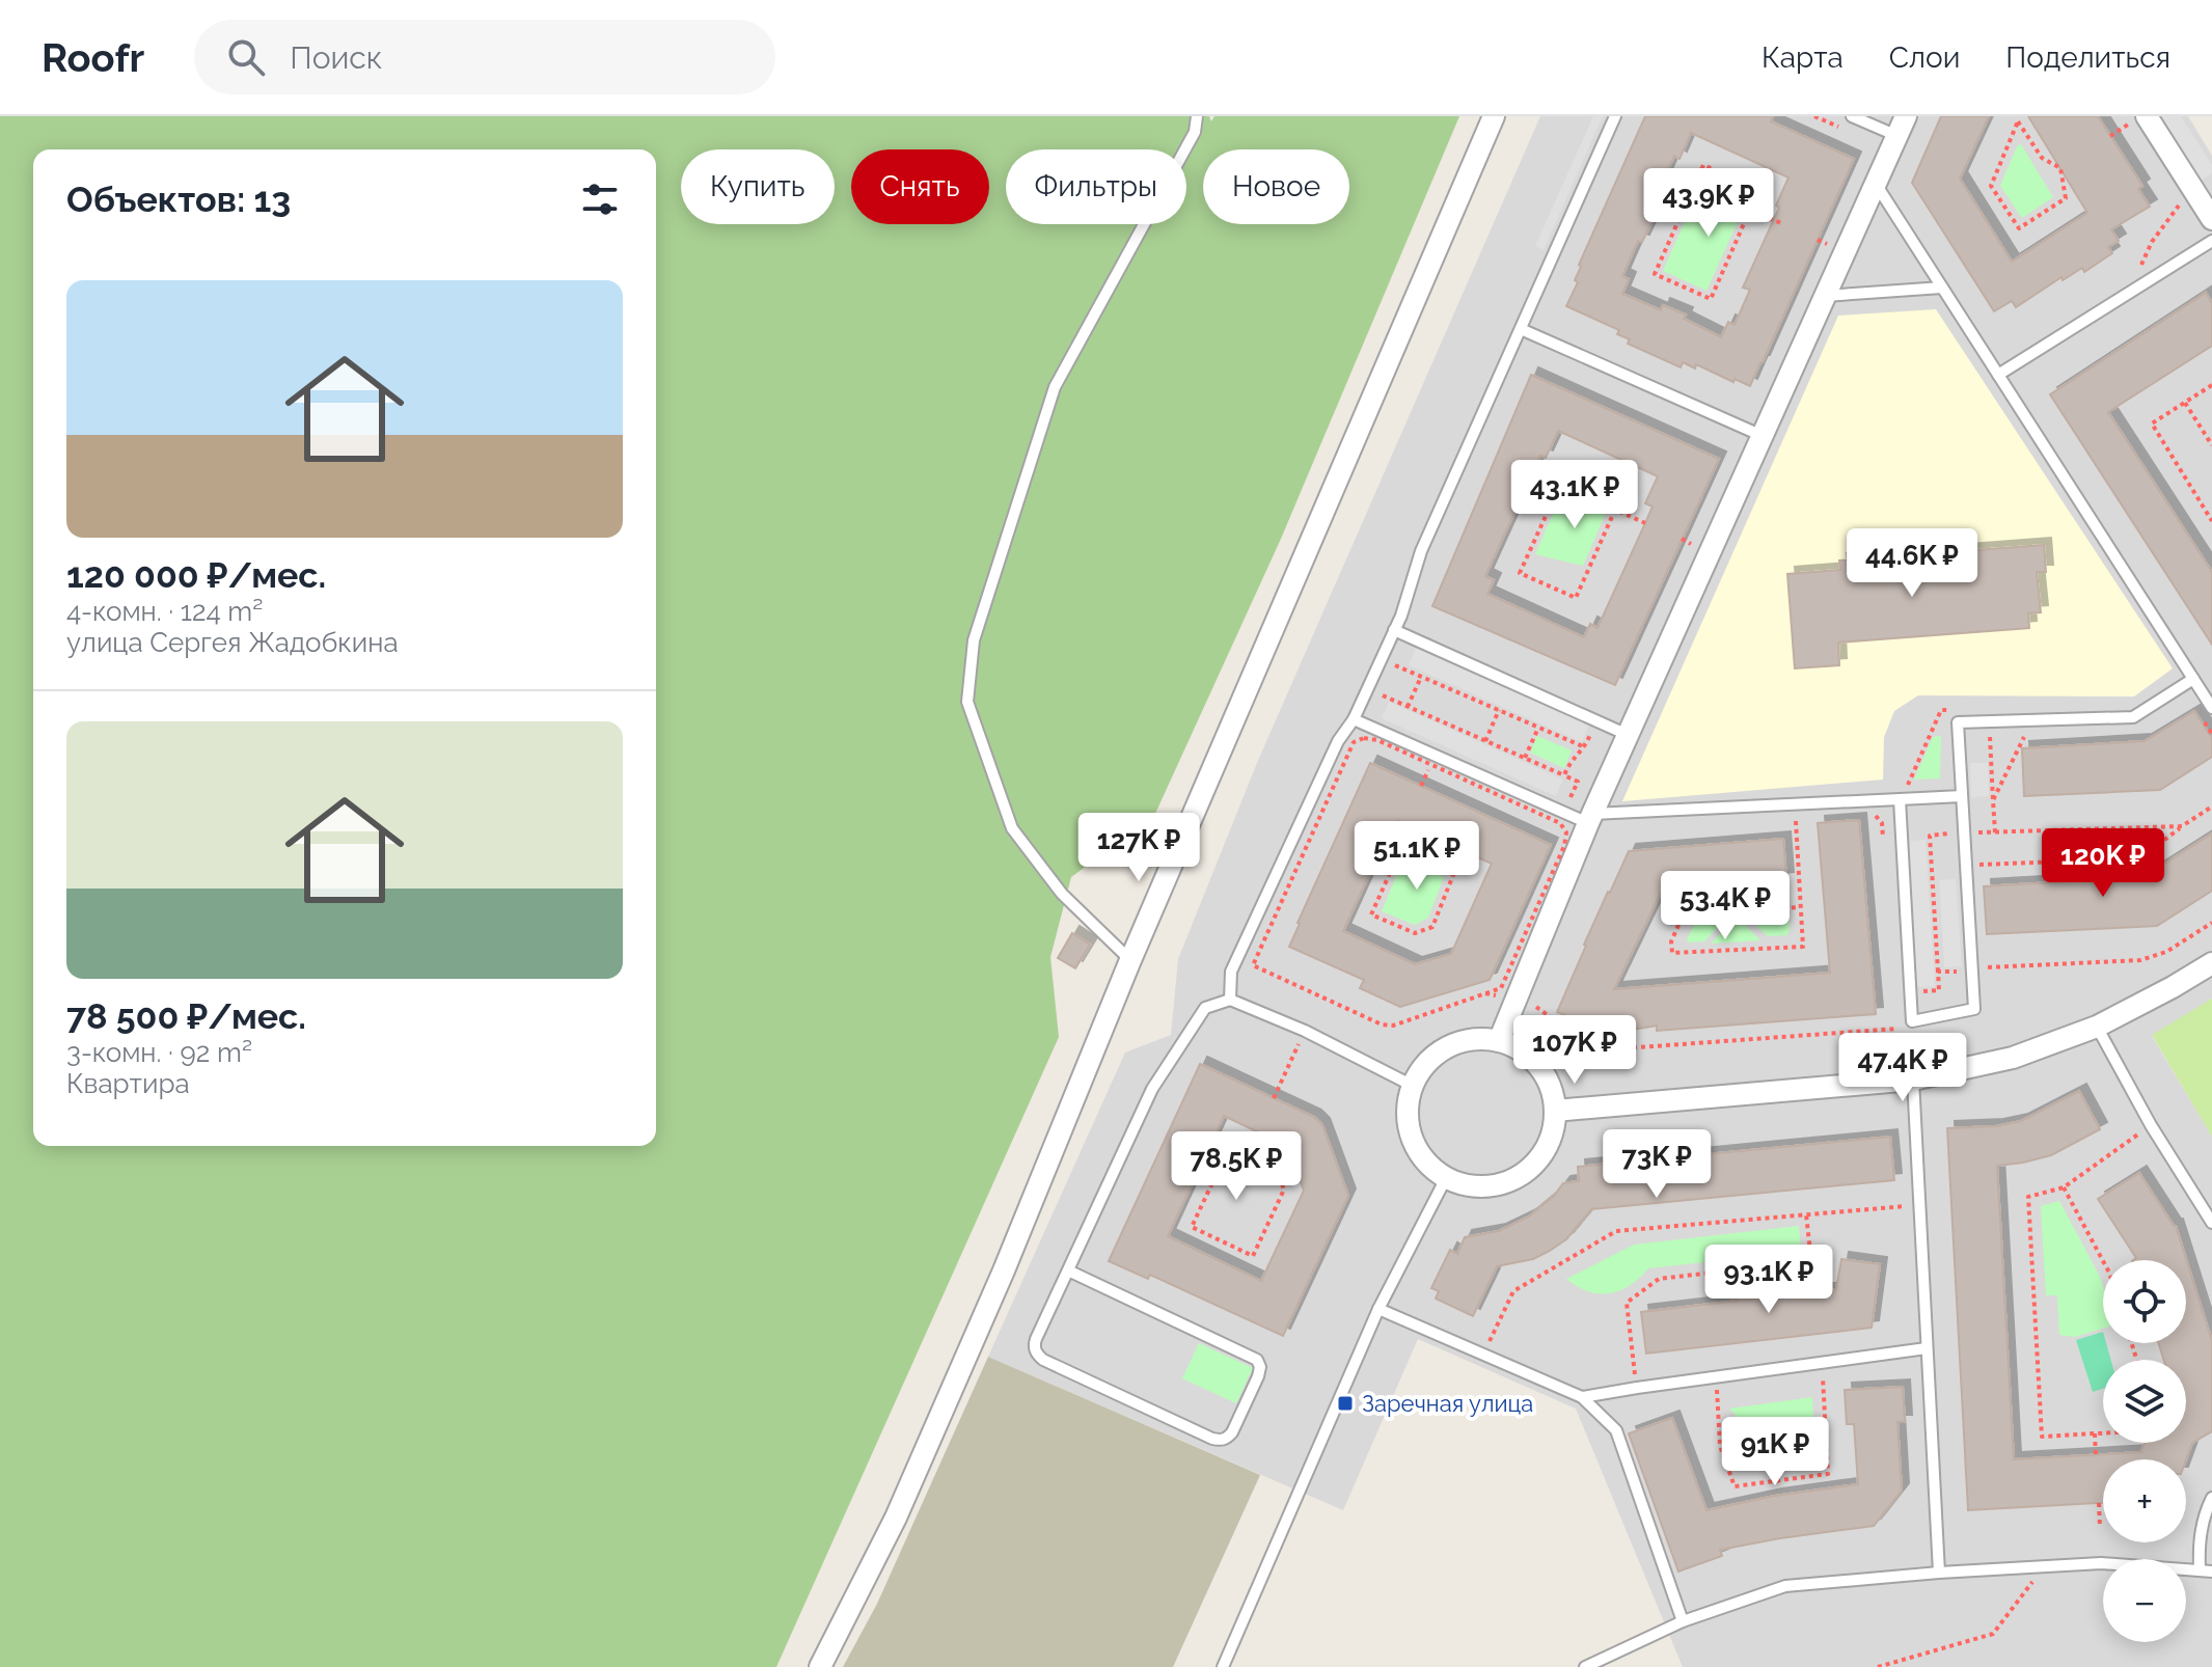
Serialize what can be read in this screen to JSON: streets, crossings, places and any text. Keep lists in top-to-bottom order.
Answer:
{
  "places": {
    "transit": ["Заречная улица"]
  },
  "page": {
    "header": "Roofr",
    "search": "Поиск",
    "nav": ["Карта", "Слои", "Поделиться"],
    "chip": [
      "Купить",
      "Снять",
      "Фильтры",
      "Новое"
    ],
    "heading": "Объектов: 13",
    "price": [
      "43.9K ₽",
      "43.1K ₽",
      "44.6K ₽",
      "127K ₽",
      "51.1K ₽",
      "120K ₽",
      "53.4K ₽",
      "107K ₽",
      "47.4K ₽",
      "73K ₽",
      "78.5K ₽",
      "93.1K ₽",
      "91K ₽"
    ],
    "list": [
      {
        "name": "120 000 ₽/мес.",
        "note": "4-комн. · 124 m² · улица Сергея Жадобкина"
      },
      {
        "name": "78 500 ₽/мес.",
        "note": "3-комн. · 92 m² · Квартира"
      }
    ],
    "map_buttons": ["+", "−"]
  }
}
